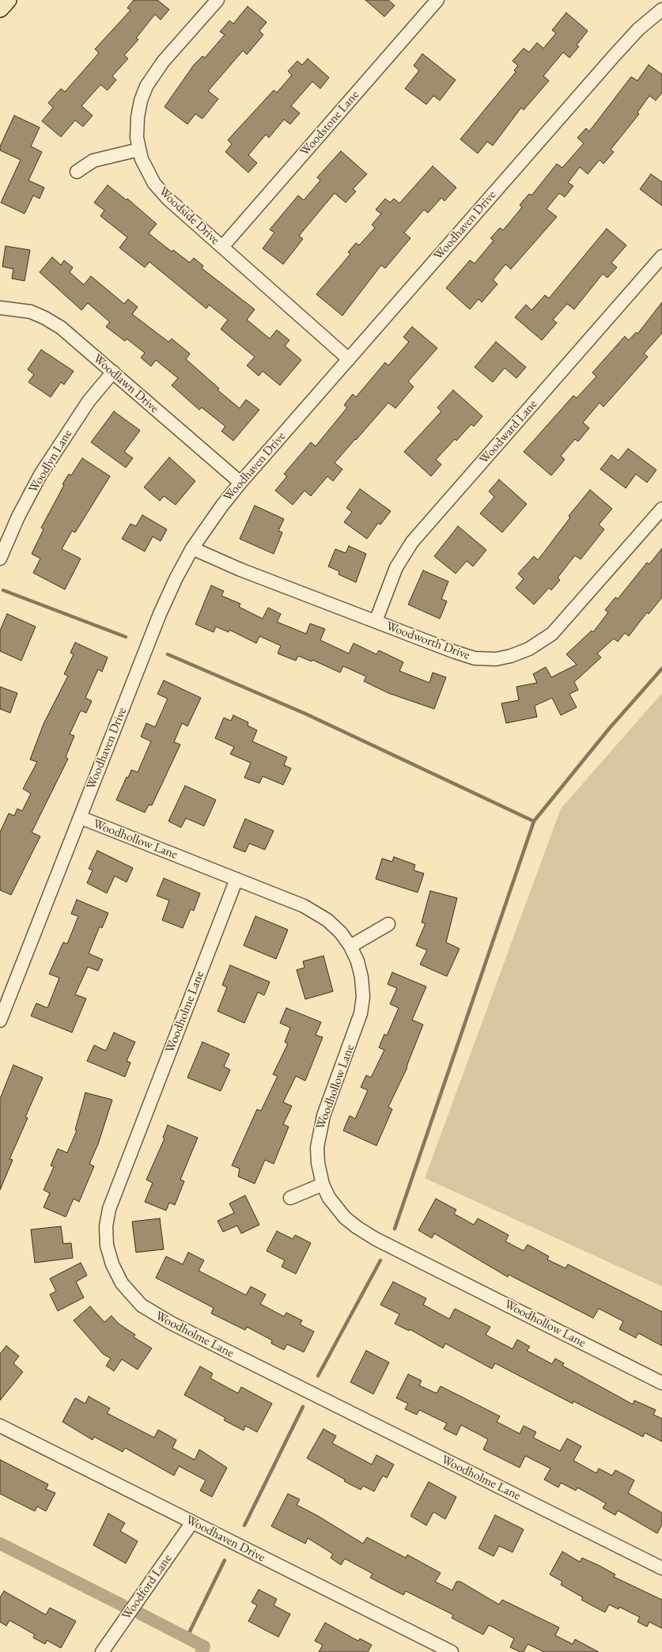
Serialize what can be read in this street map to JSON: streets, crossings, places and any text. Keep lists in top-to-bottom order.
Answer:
{
  "streets": {
    "street": [
      "Woodstone Lane",
      "Woodside Drive",
      "Woodhaven Drive",
      "Woodlawn Drive",
      "Woodward Lane",
      "Woodlyn Lane",
      "Woodworth Drive",
      "Woodhollow Lane",
      "Woodholme Lane",
      "Woodford Lane"
    ]
  },
  "crossings": [
    ["Woodstone Lane", "Woodside Drive"],
    ["Woodside Drive", "Woodhaven Drive"],
    ["Woodhaven Drive", "Woodlawn Drive"],
    ["Woodhaven Drive", "Woodworth Drive"],
    ["Woodhaven Drive", "Woodhollow Lane"],
    ["Woodhaven Drive", "Woodford Lane"],
    ["Woodlawn Drive", "Woodlyn Lane"],
    ["Woodward Lane", "Woodworth Drive"],
    ["Woodhollow Lane", "Woodholme Lane"]
  ]
}
